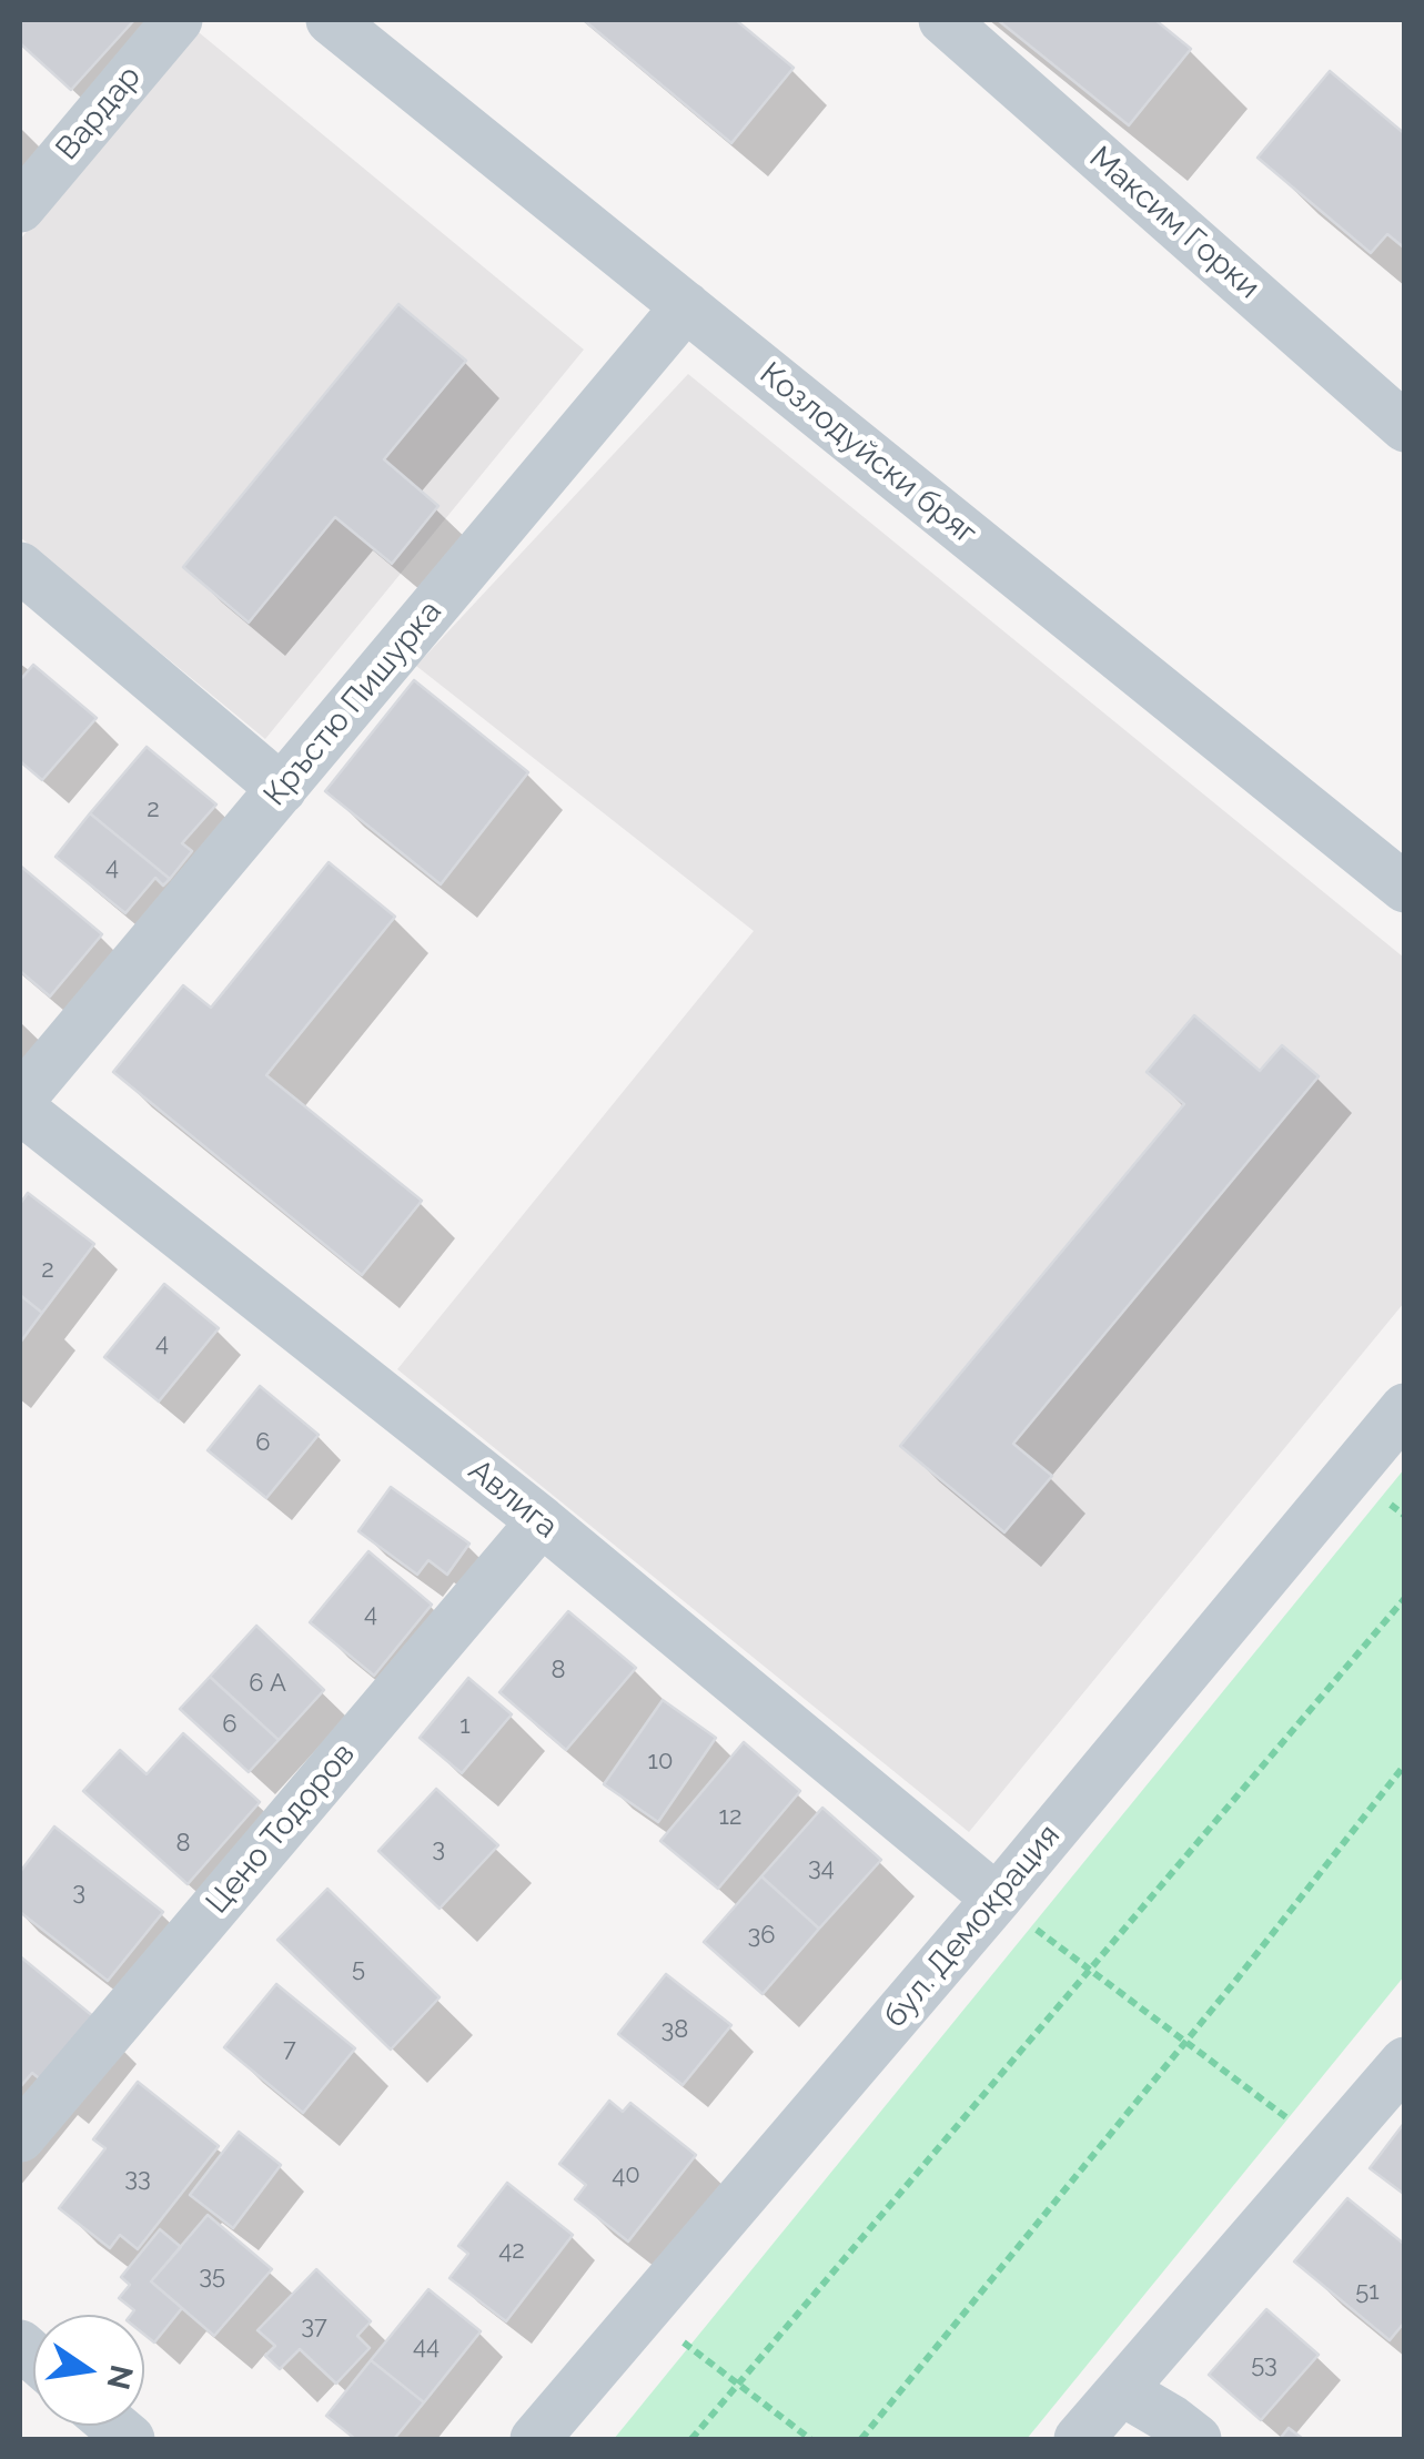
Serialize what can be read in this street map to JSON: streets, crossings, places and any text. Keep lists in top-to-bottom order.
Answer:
{
  "streets": {
    "street": [
      "Вардар",
      "Максим Горки",
      "Козлодуйски бряг",
      "Кръстю Пишурка",
      "Авлига",
      "Цено Тодоров",
      "бул. Демокрация"
    ]
  },
  "crossings": [
    ["Козлодуйски бряг", "Кръстю Пишурка"],
    ["Авлига", "Цено Тодоров"],
    ["Авлига", "бул. Демокрация"]
  ],
  "house_numbers": [
    "2",
    "4",
    "2",
    "4",
    "6",
    "4",
    "8",
    "6 A",
    "6",
    "1",
    "10",
    "12",
    "8",
    "3",
    "34",
    "3",
    "36",
    "5",
    "38",
    "7",
    "40",
    "33",
    "42",
    "35",
    "51",
    "37",
    "44",
    "53"
  ],
  "north": "right"
}
